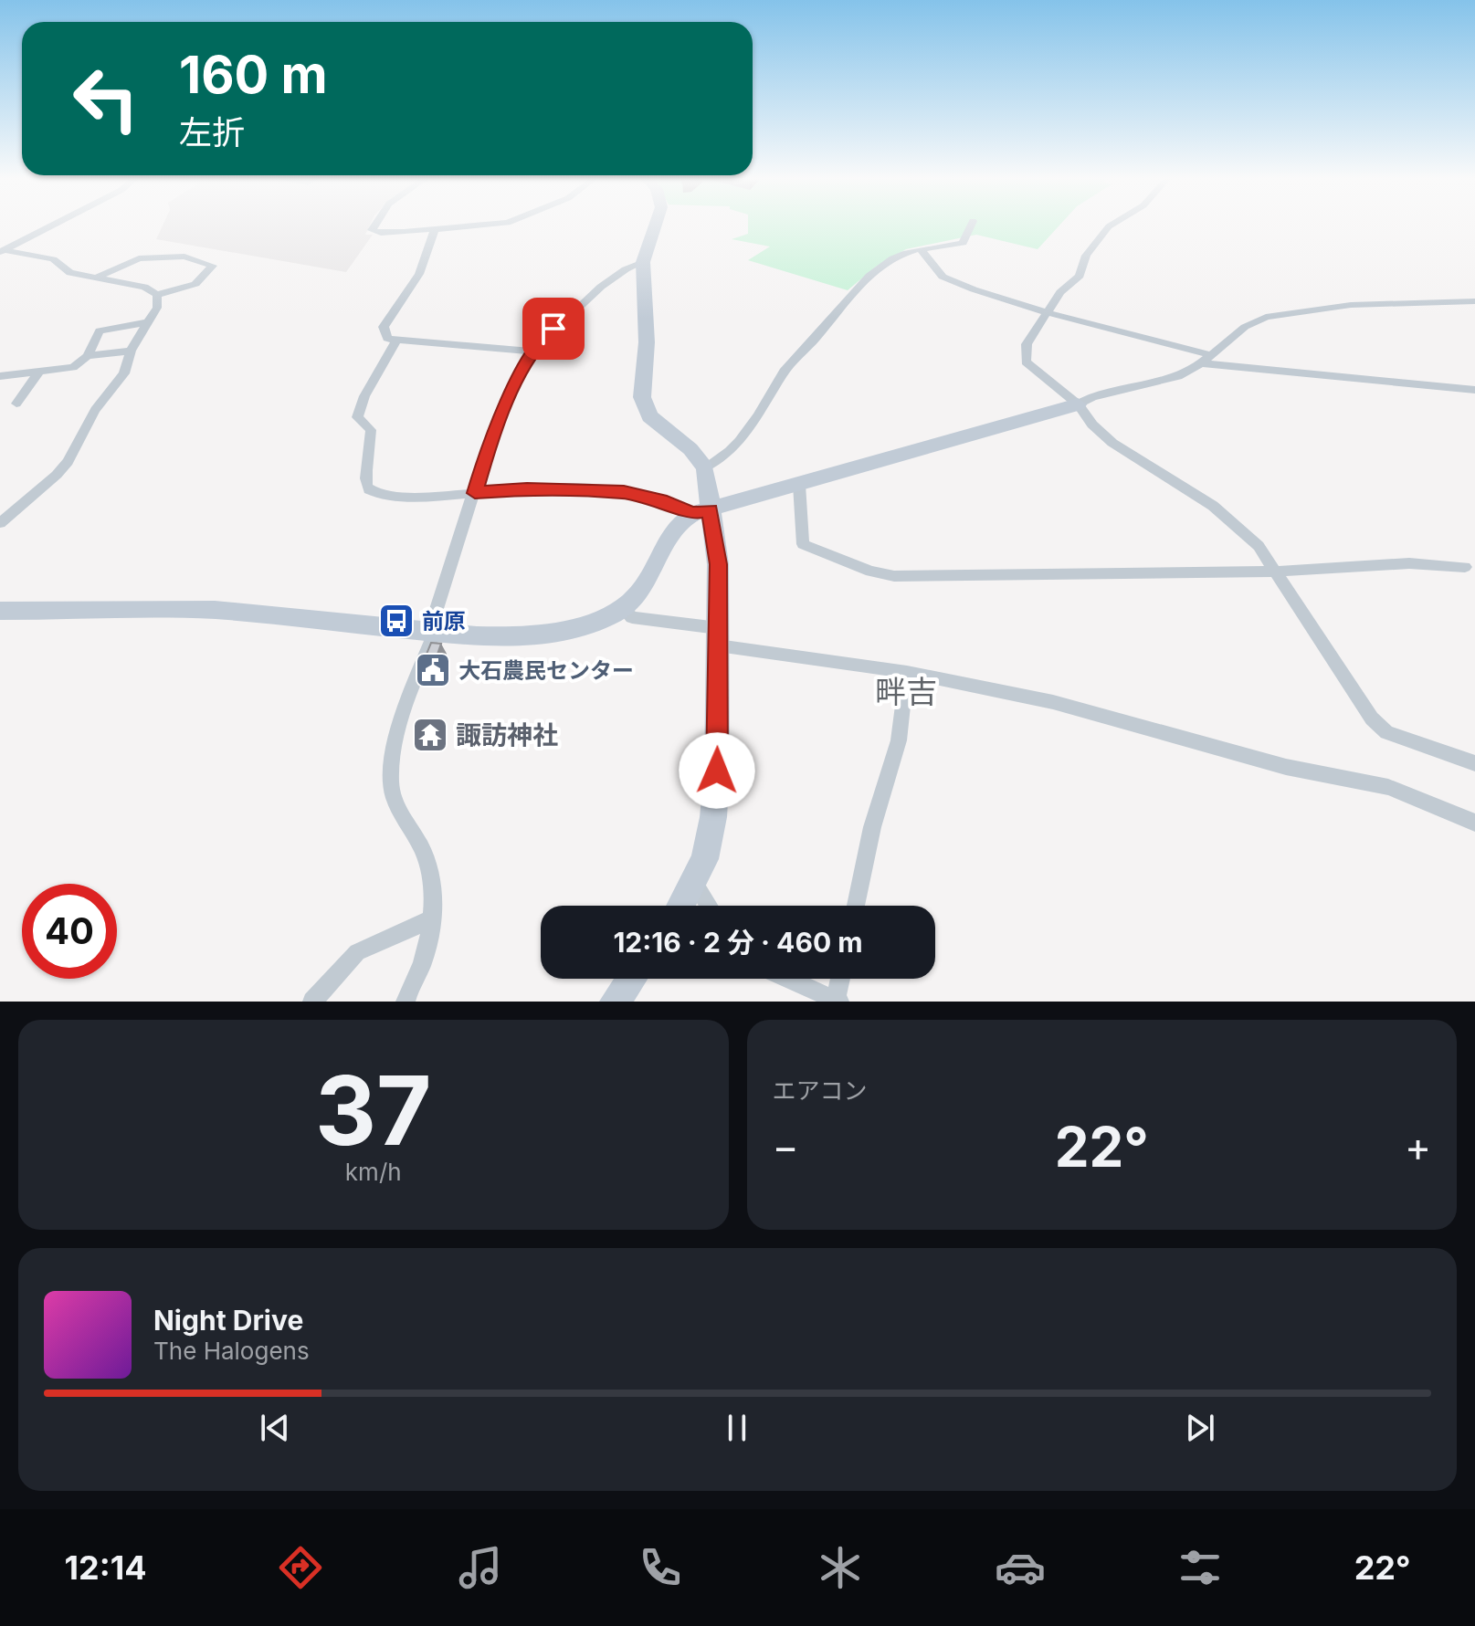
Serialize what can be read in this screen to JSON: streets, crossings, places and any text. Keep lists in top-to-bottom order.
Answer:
{
  "districts": ["畔吉"],
  "places": {
    "bus stop": ["前原"],
    "public building": ["大石農民センター"],
    "temple": ["諏訪神社"]
  },
  "page": {
    "turn": ["160 m", "左折"],
    "limit": "40",
    "trip": "12:16 · 2 分 · 460 m",
    "tile": [
      ["37", "km/h"],
      "エアコン"
    ],
    "heat": ["−", "22°", "+"],
    "song": ["Night Drive", "The Halogens"],
    "tabs": ["12:14", "22°"]
  }
}
